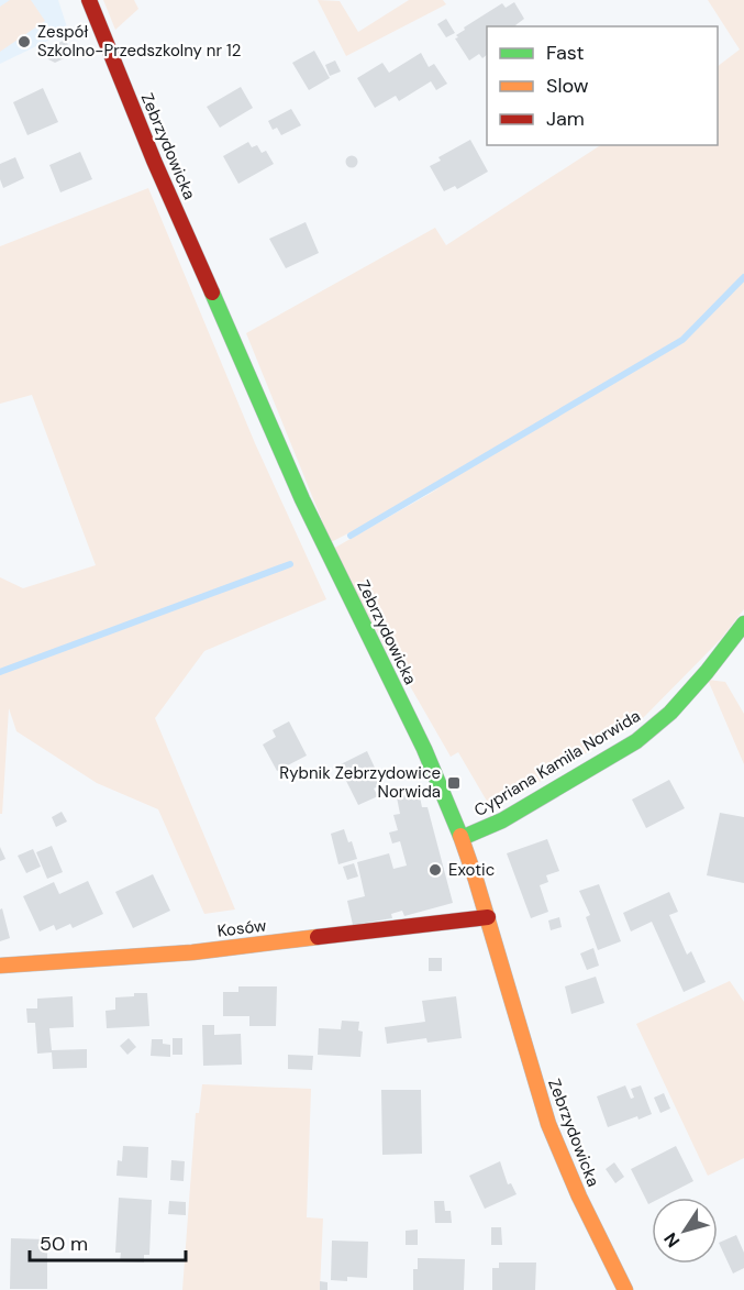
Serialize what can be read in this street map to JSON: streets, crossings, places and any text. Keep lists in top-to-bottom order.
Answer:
{
  "streets": {
    "street": ["Zebrzydowicka", "Cypriana Kamila Norwida", "Kosów"]
  },
  "crossings": [
    ["Zebrzydowicka", "Cypriana Kamila Norwida"],
    ["Zebrzydowicka", "Kosów"]
  ],
  "places": {
    "other": ["Zespół Szkolno-Przedszkolny nr 12", "Exotic"],
    "transit": ["Rybnik Zebrzydowice Norwida"]
  },
  "legend": ["Fast", "Slow", "Jam"],
  "scale_bar": "50 m",
  "north": "bottom left"
}
